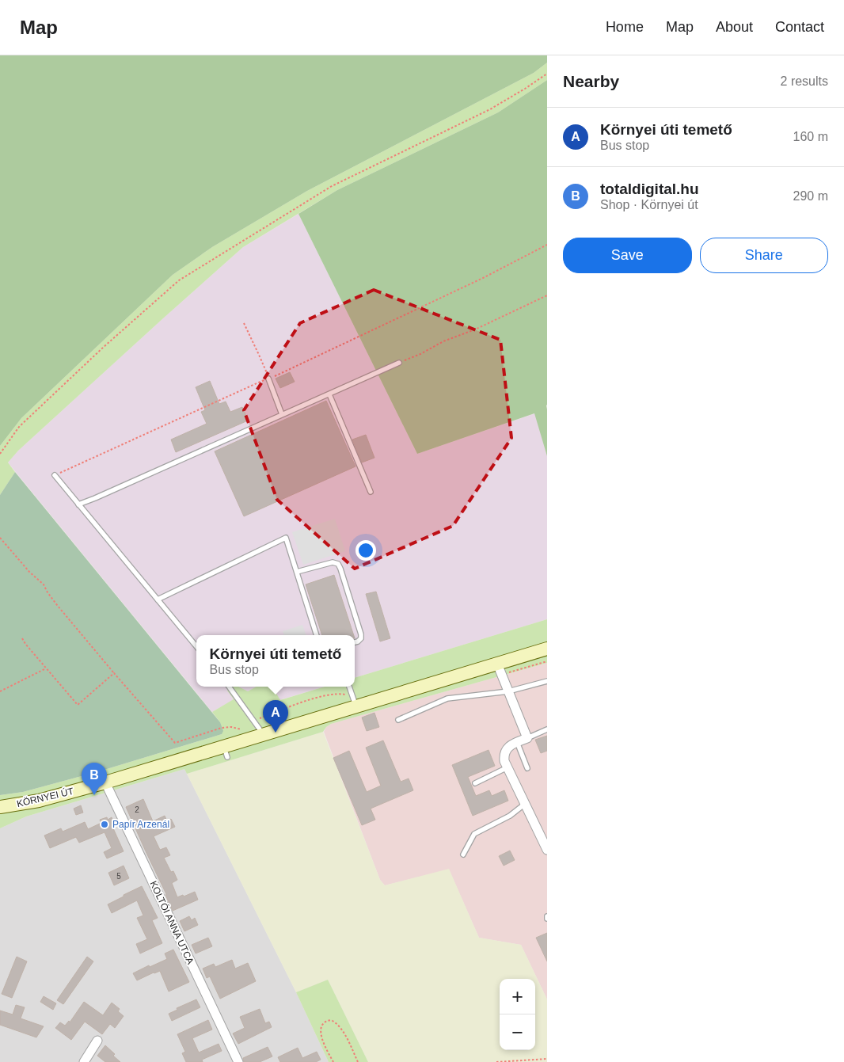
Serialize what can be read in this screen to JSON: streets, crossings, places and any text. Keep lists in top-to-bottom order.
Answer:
{
  "streets": {
    "main road": ["KÖRNYEI ÚT"],
    "street": ["KOLTÓI ANNA UTCA"]
  },
  "crossings": [
    ["KÖRNYEI ÚT", "KOLTÓI ANNA UTCA"]
  ],
  "places": ["Papír Arzenál"],
  "house_numbers": ["2", "5"],
  "page": {
    "header": "Map",
    "nav": [
      "Home",
      "Map",
      "About",
      "Contact"
    ],
    "heading": ["Nearby", "2 results"],
    "list": [
      {
        "mark": "A",
        "name": "Környei úti temető",
        "note": "Bus stop",
        "value": "160 m"
      },
      {
        "mark": "B",
        "name": "totaldigital.hu",
        "note": "Shop · Környei út",
        "value": "290 m"
      }
    ],
    "buttons": ["Save", "Share"],
    "popup": ["Környei úti temető", "Bus stop"],
    "pins": ["A", "B"],
    "map_buttons": ["+", "−"]
  }
}
